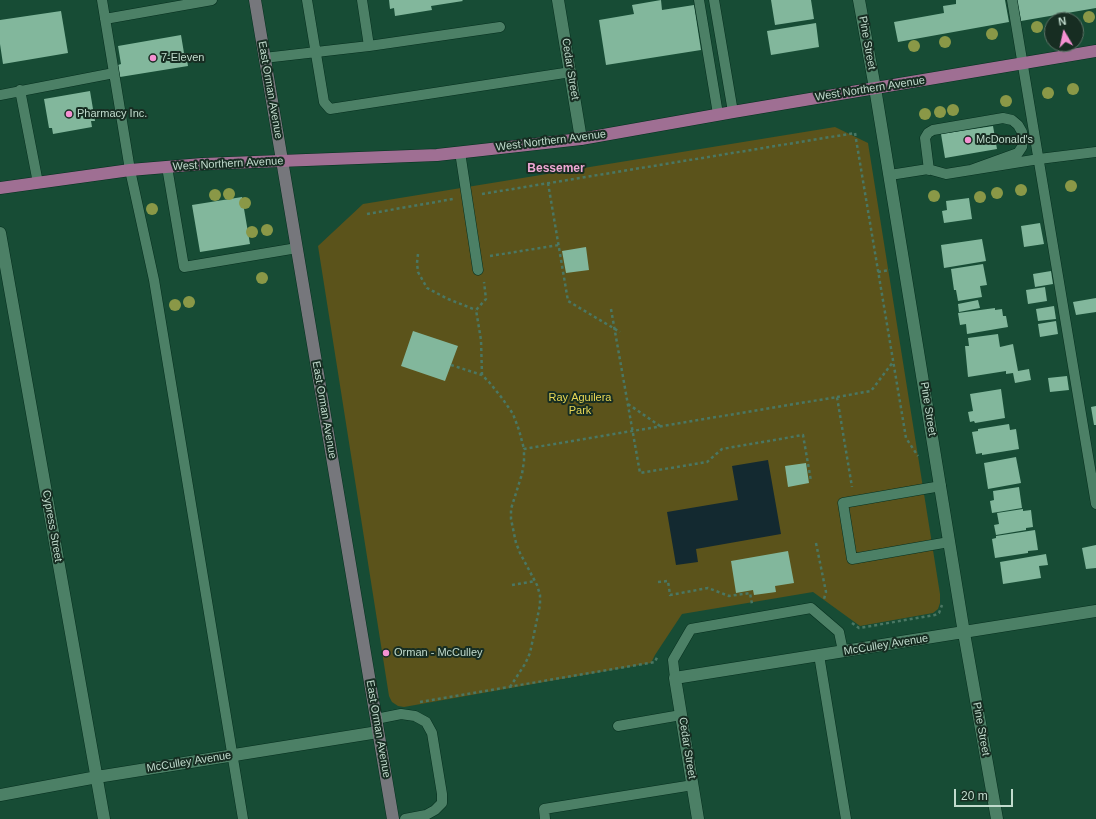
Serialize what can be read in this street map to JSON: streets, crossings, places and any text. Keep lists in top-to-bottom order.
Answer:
{
  "streets": {
    "main road": ["West Northern Avenue"],
    "street": [
      "Pine Street",
      "Cedar Street",
      "East Orman Avenue",
      "Cypress Street",
      "McCulley Avenue"
    ]
  },
  "crossings": [
    ["Pine Street", "West Northern Avenue"],
    ["Pine Street", "McCulley Avenue"],
    ["Cedar Street", "West Northern Avenue"],
    ["Cedar Street", "McCulley Avenue"],
    ["West Northern Avenue", "East Orman Avenue"],
    ["East Orman Avenue", "McCulley Avenue"],
    ["Cypress Street", "McCulley Avenue"]
  ],
  "districts": ["Bessemer"],
  "parks": ["Ray Aguilera Park"],
  "places": [
    "7-Eleven",
    "Pharmacy Inc.",
    "McDonald's",
    "Orman - McCulley"
  ],
  "scale_bar": "20 m",
  "north": "top"
}
